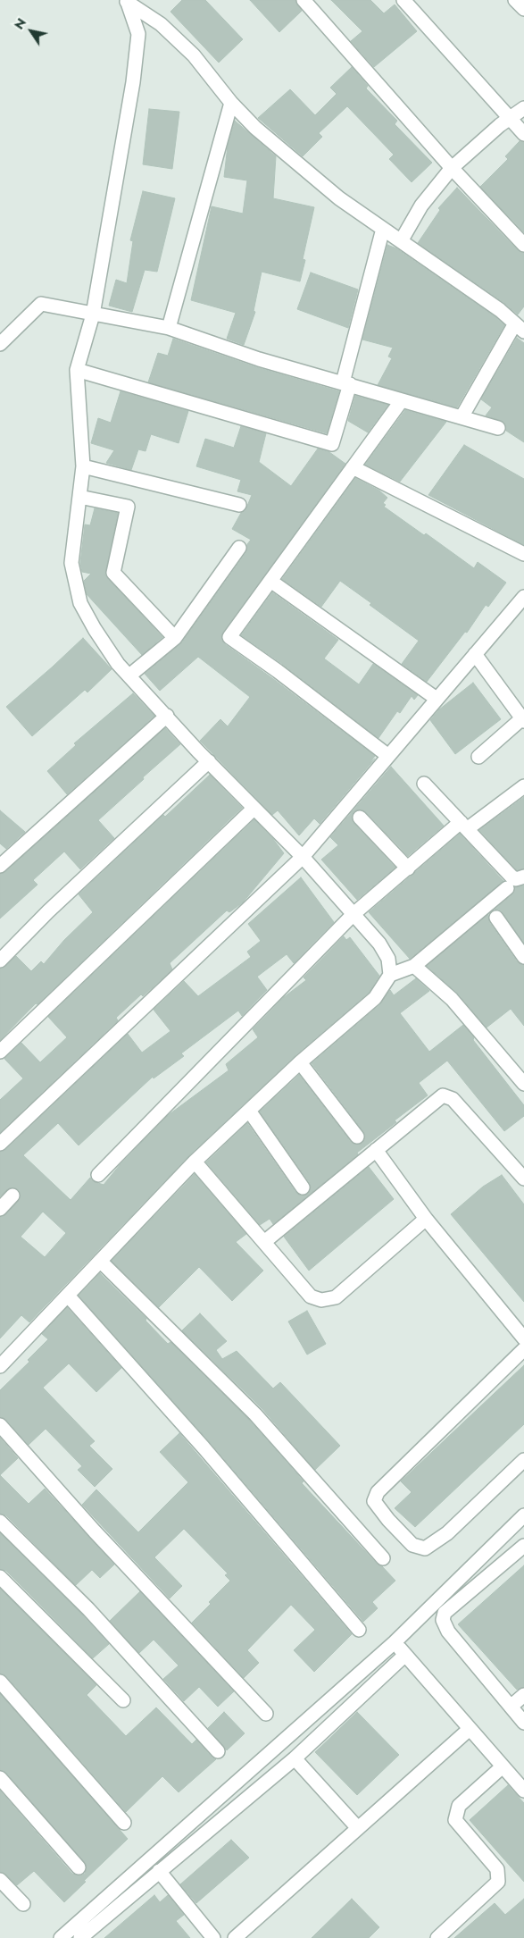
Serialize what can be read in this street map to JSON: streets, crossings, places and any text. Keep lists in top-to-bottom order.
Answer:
{
  "north": "top left"
}
